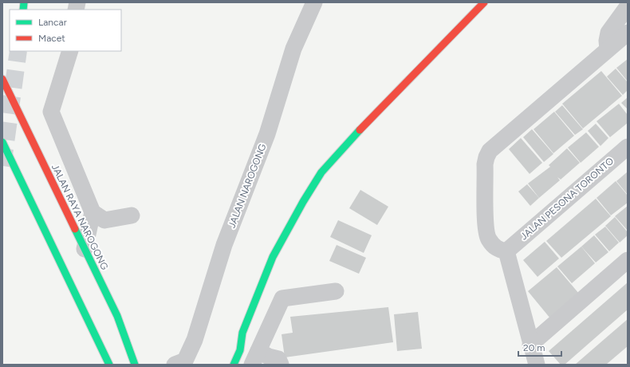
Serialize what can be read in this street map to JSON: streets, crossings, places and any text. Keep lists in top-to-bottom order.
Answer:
{
  "streets": {
    "main road": ["JALAN RAYA NAROGONG"],
    "street": ["JALAN NAROGONG", "JALAN PESONA TORONTO"]
  },
  "legend": ["Lancar", "Macet"],
  "scale_bar": "20 m"
}
